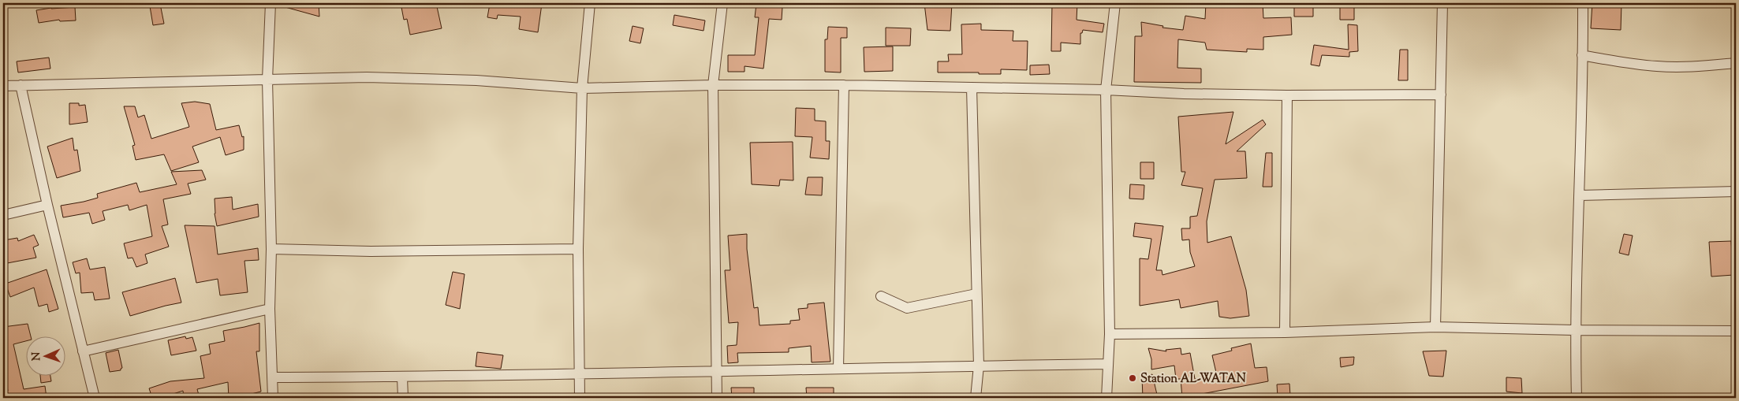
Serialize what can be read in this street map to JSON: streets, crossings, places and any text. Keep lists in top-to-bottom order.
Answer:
{
  "places": ["Station AL-WATAN"],
  "north": "left"
}
